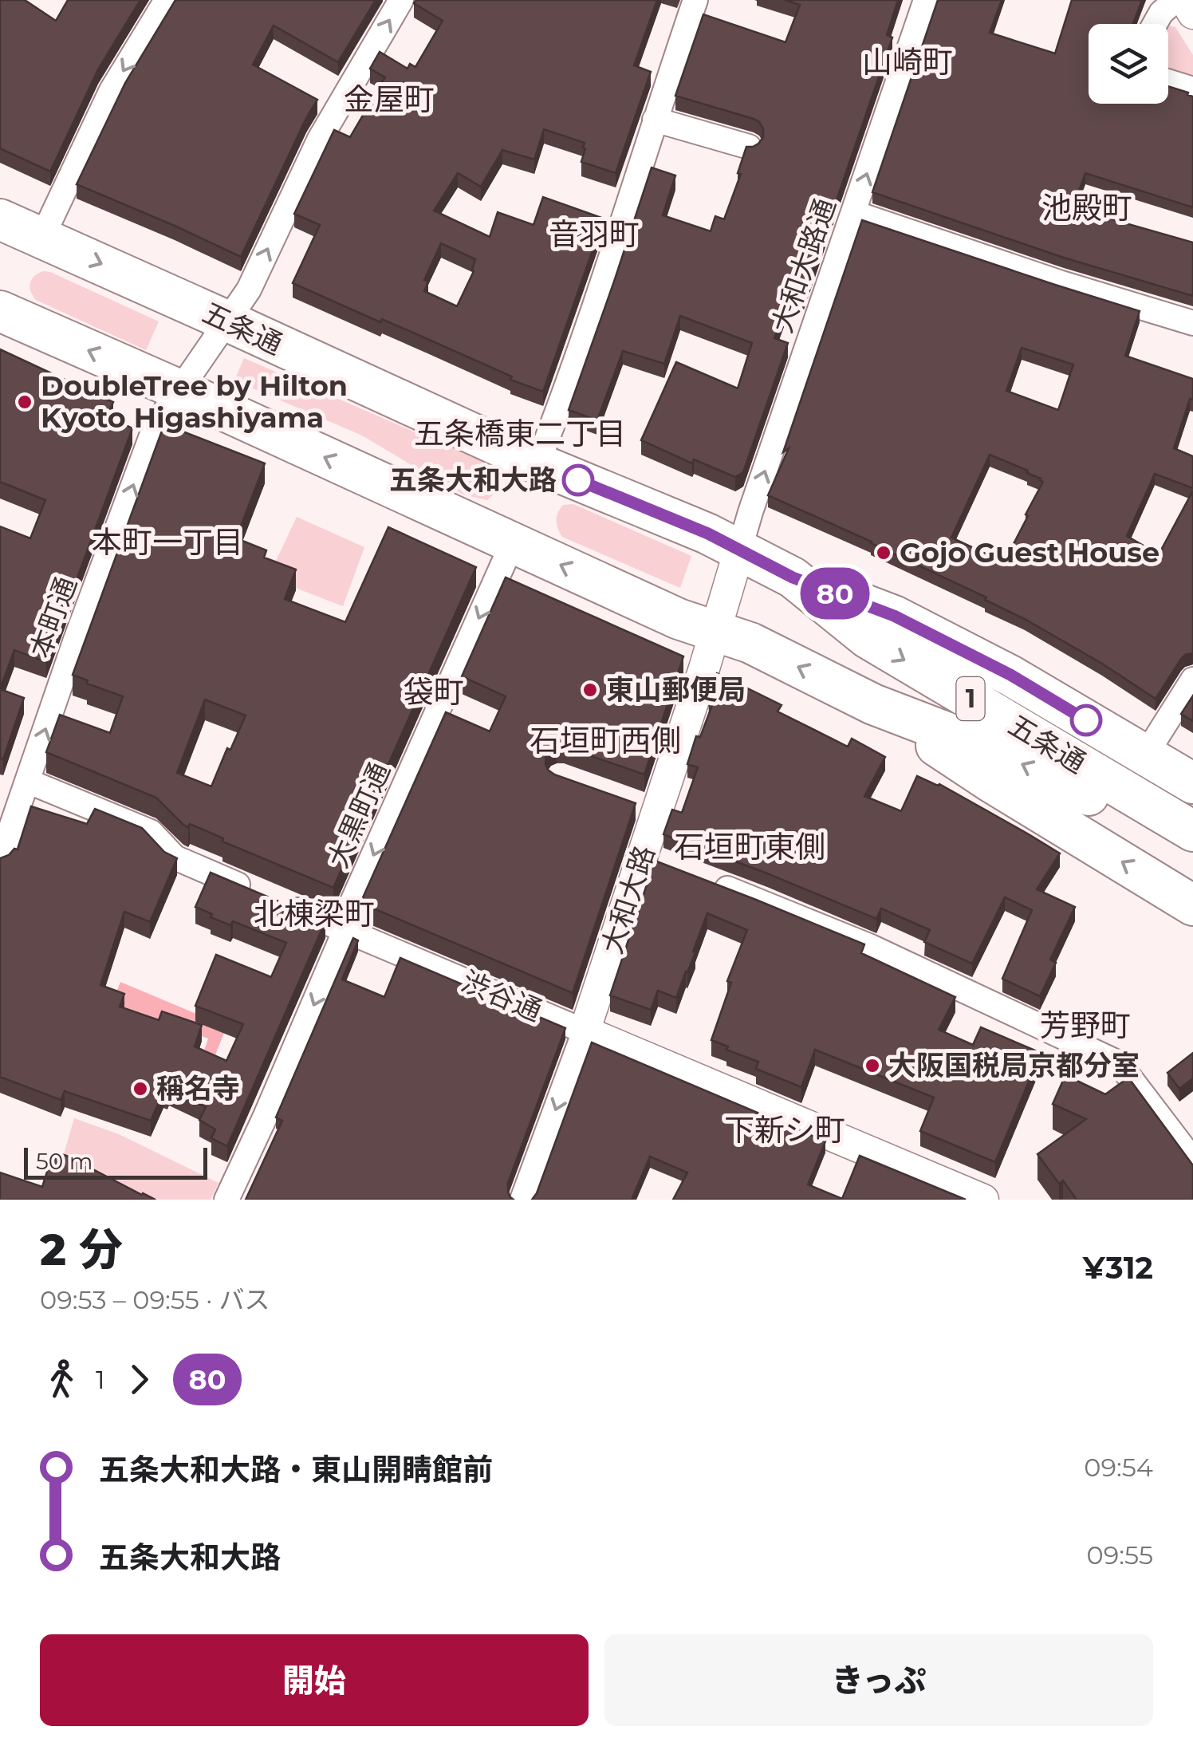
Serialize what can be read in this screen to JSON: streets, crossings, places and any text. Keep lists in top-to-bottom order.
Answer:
{
  "streets": {
    "highway": ["五条通", "1"],
    "street": [
      "大和大路通",
      "本町通",
      "大黒町通",
      "大和大路",
      "渋谷通"
    ]
  },
  "crossings": [
    ["大和大路通", "五条通"],
    ["大和大路通", "大和大路"],
    ["五条通", "本町通"],
    ["五条通", "1"],
    ["五条通", "大黒町通"],
    ["五条通", "大和大路"],
    ["本町通", "渋谷通"],
    ["大黒町通", "渋谷通"],
    ["大和大路", "渋谷通"]
  ],
  "one_way": ["大和大路通", "本町通", "大黒町通"],
  "districts": [
    "山崎町",
    "金屋町",
    "池殿町",
    "音羽町",
    "五条橋東二丁目",
    "本町一丁目",
    "袋町",
    "石垣町西側",
    "石垣町東側",
    "北棟梁町",
    "芳野町",
    "下新シ町"
  ],
  "places": [
    "DoubleTree by Hilton Kyoto Higashiyama",
    "五条大和大路",
    "Gojo Guest House",
    "東山郵便局",
    "大阪国税局京都分室",
    "稱名寺"
  ],
  "lines": ["bus line 80"],
  "scale_bar": "50 m",
  "page": {
    "on_map": "80",
    "scale": "50 m",
    "heading": ["2 分", "09:53 – 09:55 · バス", "¥312"],
    "legs": ["1", "80"],
    "list": [
      {
        "name": "五条大和大路・東山開睛館前",
        "value": "09:54"
      },
      {
        "name": "五条大和大路",
        "value": "09:55"
      }
    ],
    "buttons": ["開始", "きっぷ"]
  }
}
